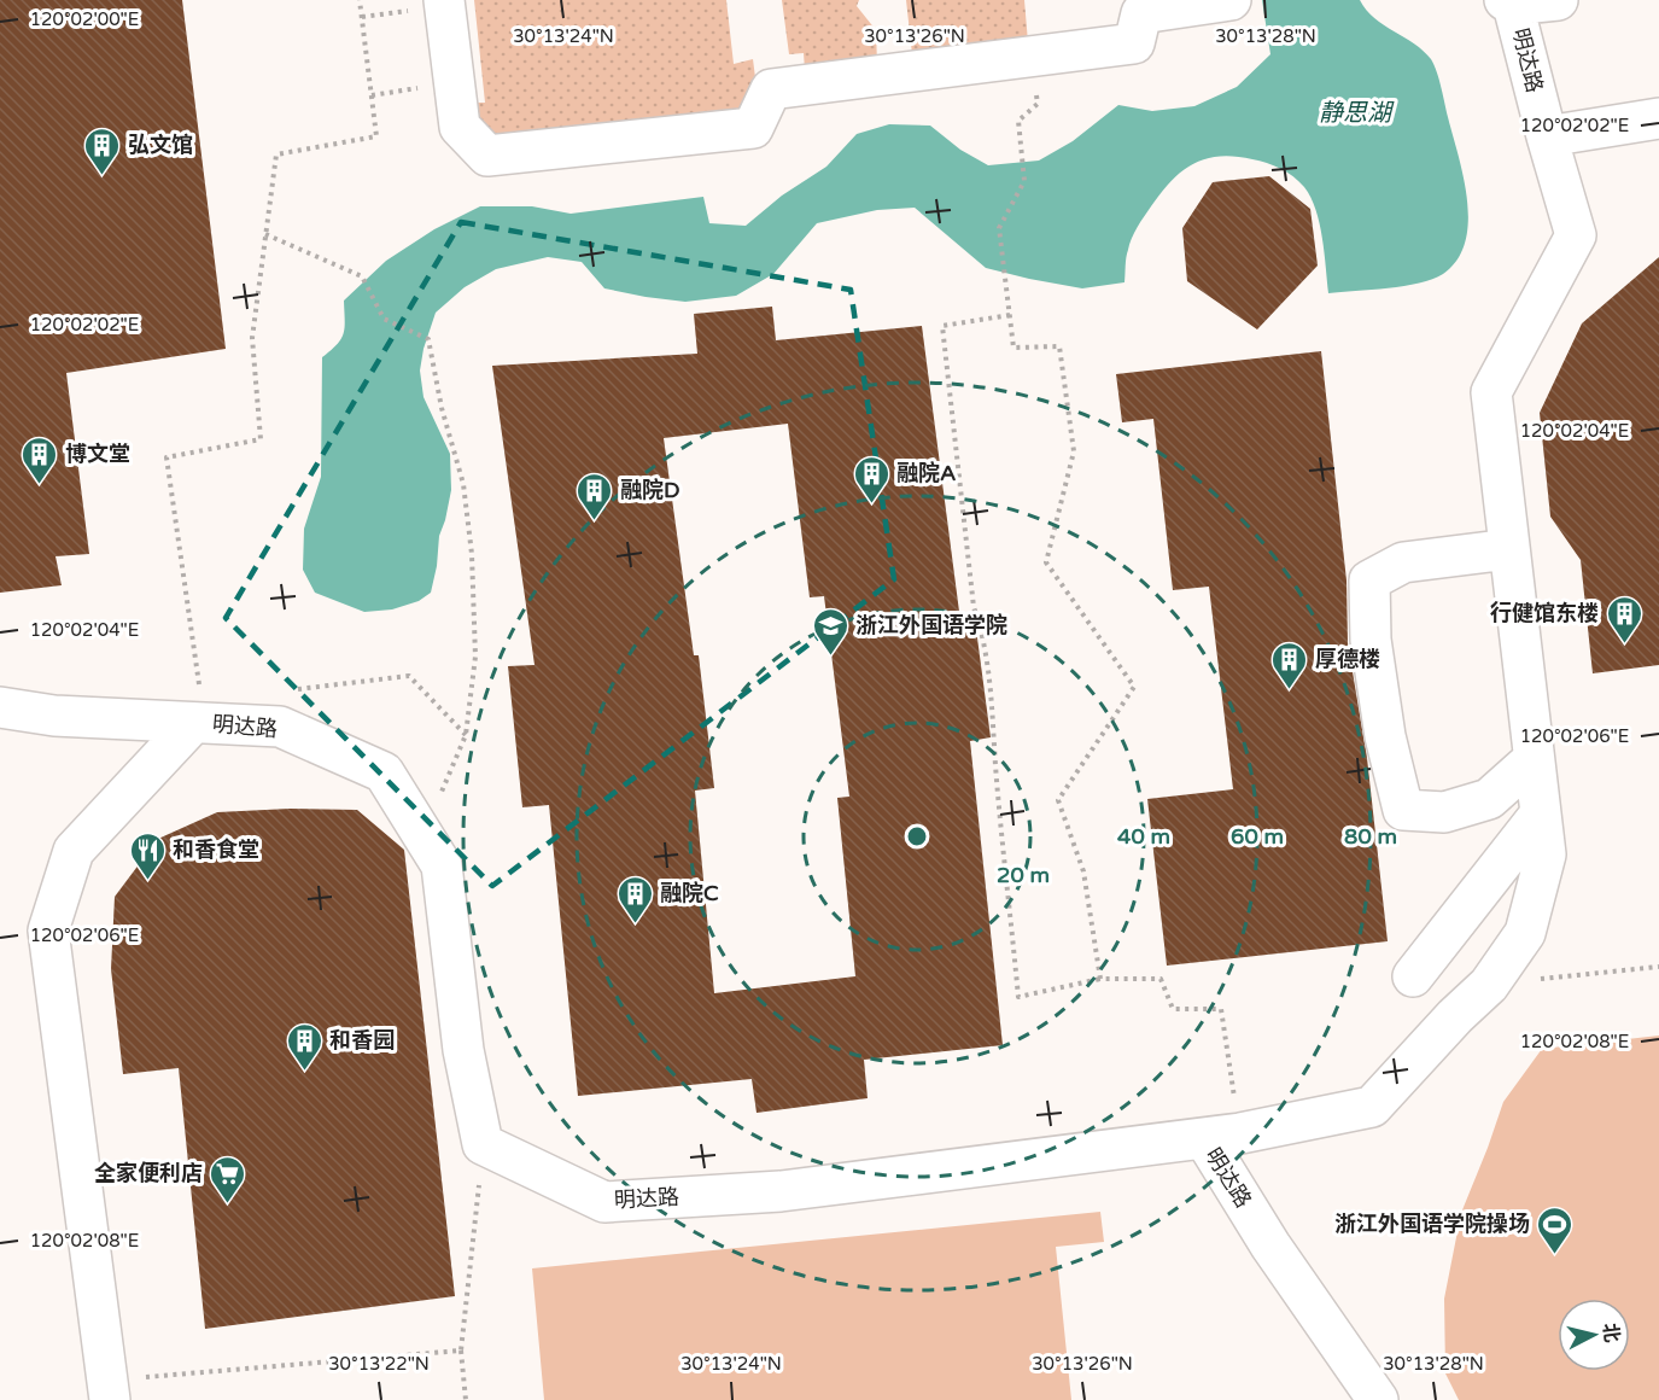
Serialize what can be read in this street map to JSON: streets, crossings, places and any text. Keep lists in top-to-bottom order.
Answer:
{
  "streets": {
    "street": ["明达路"]
  },
  "water": ["静思湖"],
  "places": {
    "building": [
      "弘文馆",
      "博文堂",
      "融院A",
      "融院D",
      "行健馆东楼",
      "厚德楼",
      "融院C",
      "和香园"
    ],
    "school or university": ["浙江外国语学院"],
    "restaurant": ["和香食堂"],
    "supermarket": ["全家便利店"],
    "sports": ["浙江外国语学院操场"]
  },
  "north": "right",
  "coordinates": [
    "120°02'00\"E",
    "30°13'24\"N",
    "30°13'26\"N",
    "30°13'28\"N",
    "120°02'02\"E",
    "120°02'04\"E",
    "120°02'06\"E",
    "120°02'08\"E",
    "30°13'22\"N"
  ],
  "rings": [
    "40 m",
    "60 m",
    "80 m",
    "20 m"
  ]
}
